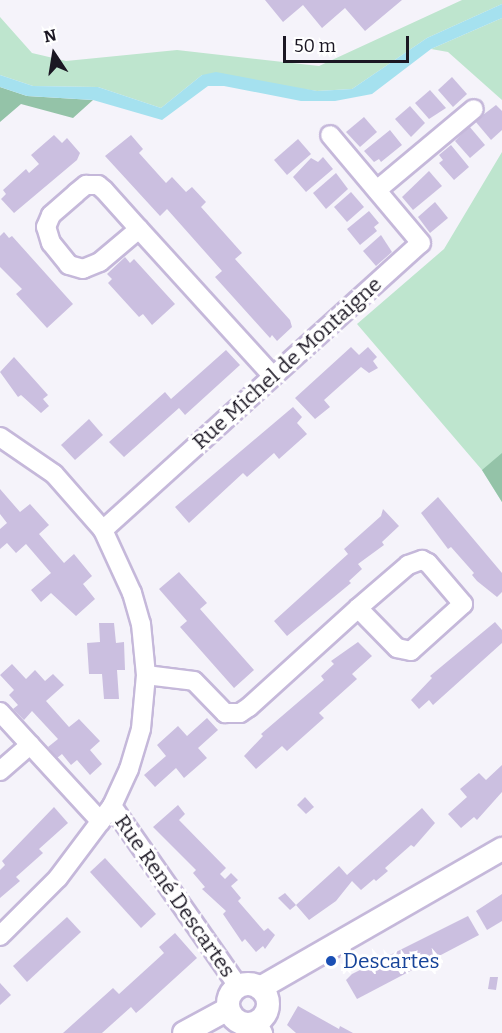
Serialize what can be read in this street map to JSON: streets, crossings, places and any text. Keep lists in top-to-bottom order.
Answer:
{
  "streets": {
    "street": ["Rue Michel de Montaigne", "Rue René Descartes"]
  },
  "places": ["Descartes"],
  "scale_bar": "50 m",
  "north": "top"
}
